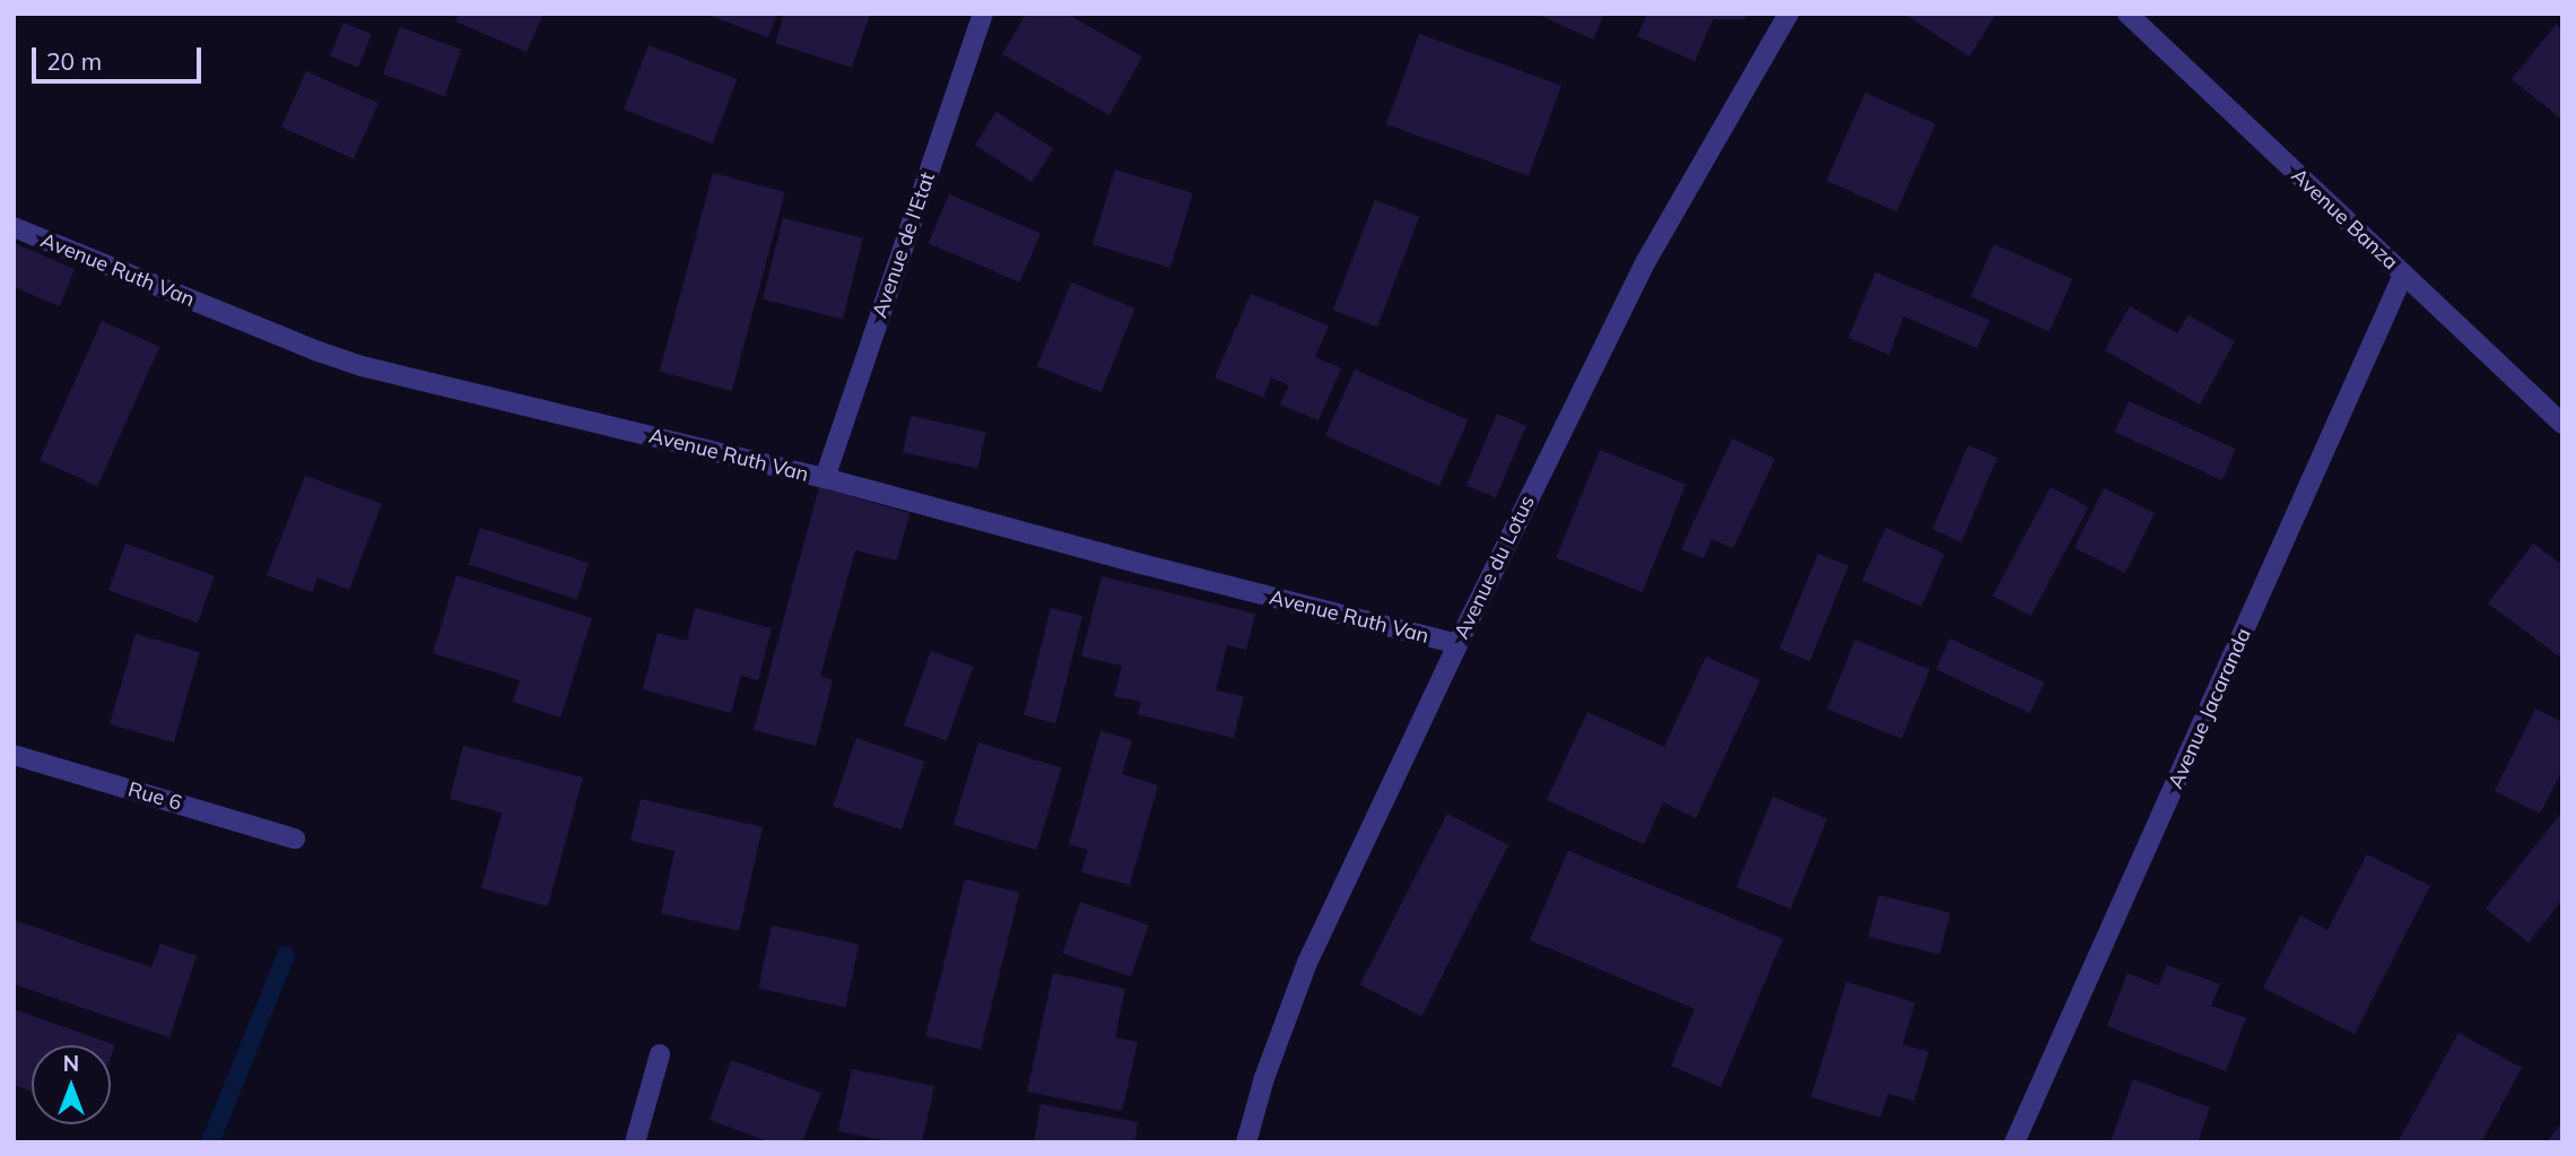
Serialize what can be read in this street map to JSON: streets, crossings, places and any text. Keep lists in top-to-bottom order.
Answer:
{
  "streets": {
    "street": [
      "Avenue Banza",
      "Avenue de l'Etat",
      "Avenue Ruth Van",
      "Avenue du Lotus",
      "Avenue Jacaranda",
      "Rue 6"
    ]
  },
  "crossings": [
    ["Avenue Banza", "Avenue Jacaranda"],
    ["Avenue de l'Etat", "Avenue Ruth Van"],
    ["Avenue Ruth Van", "Avenue du Lotus"]
  ],
  "scale_bar": "20 m",
  "north": "top"
}
